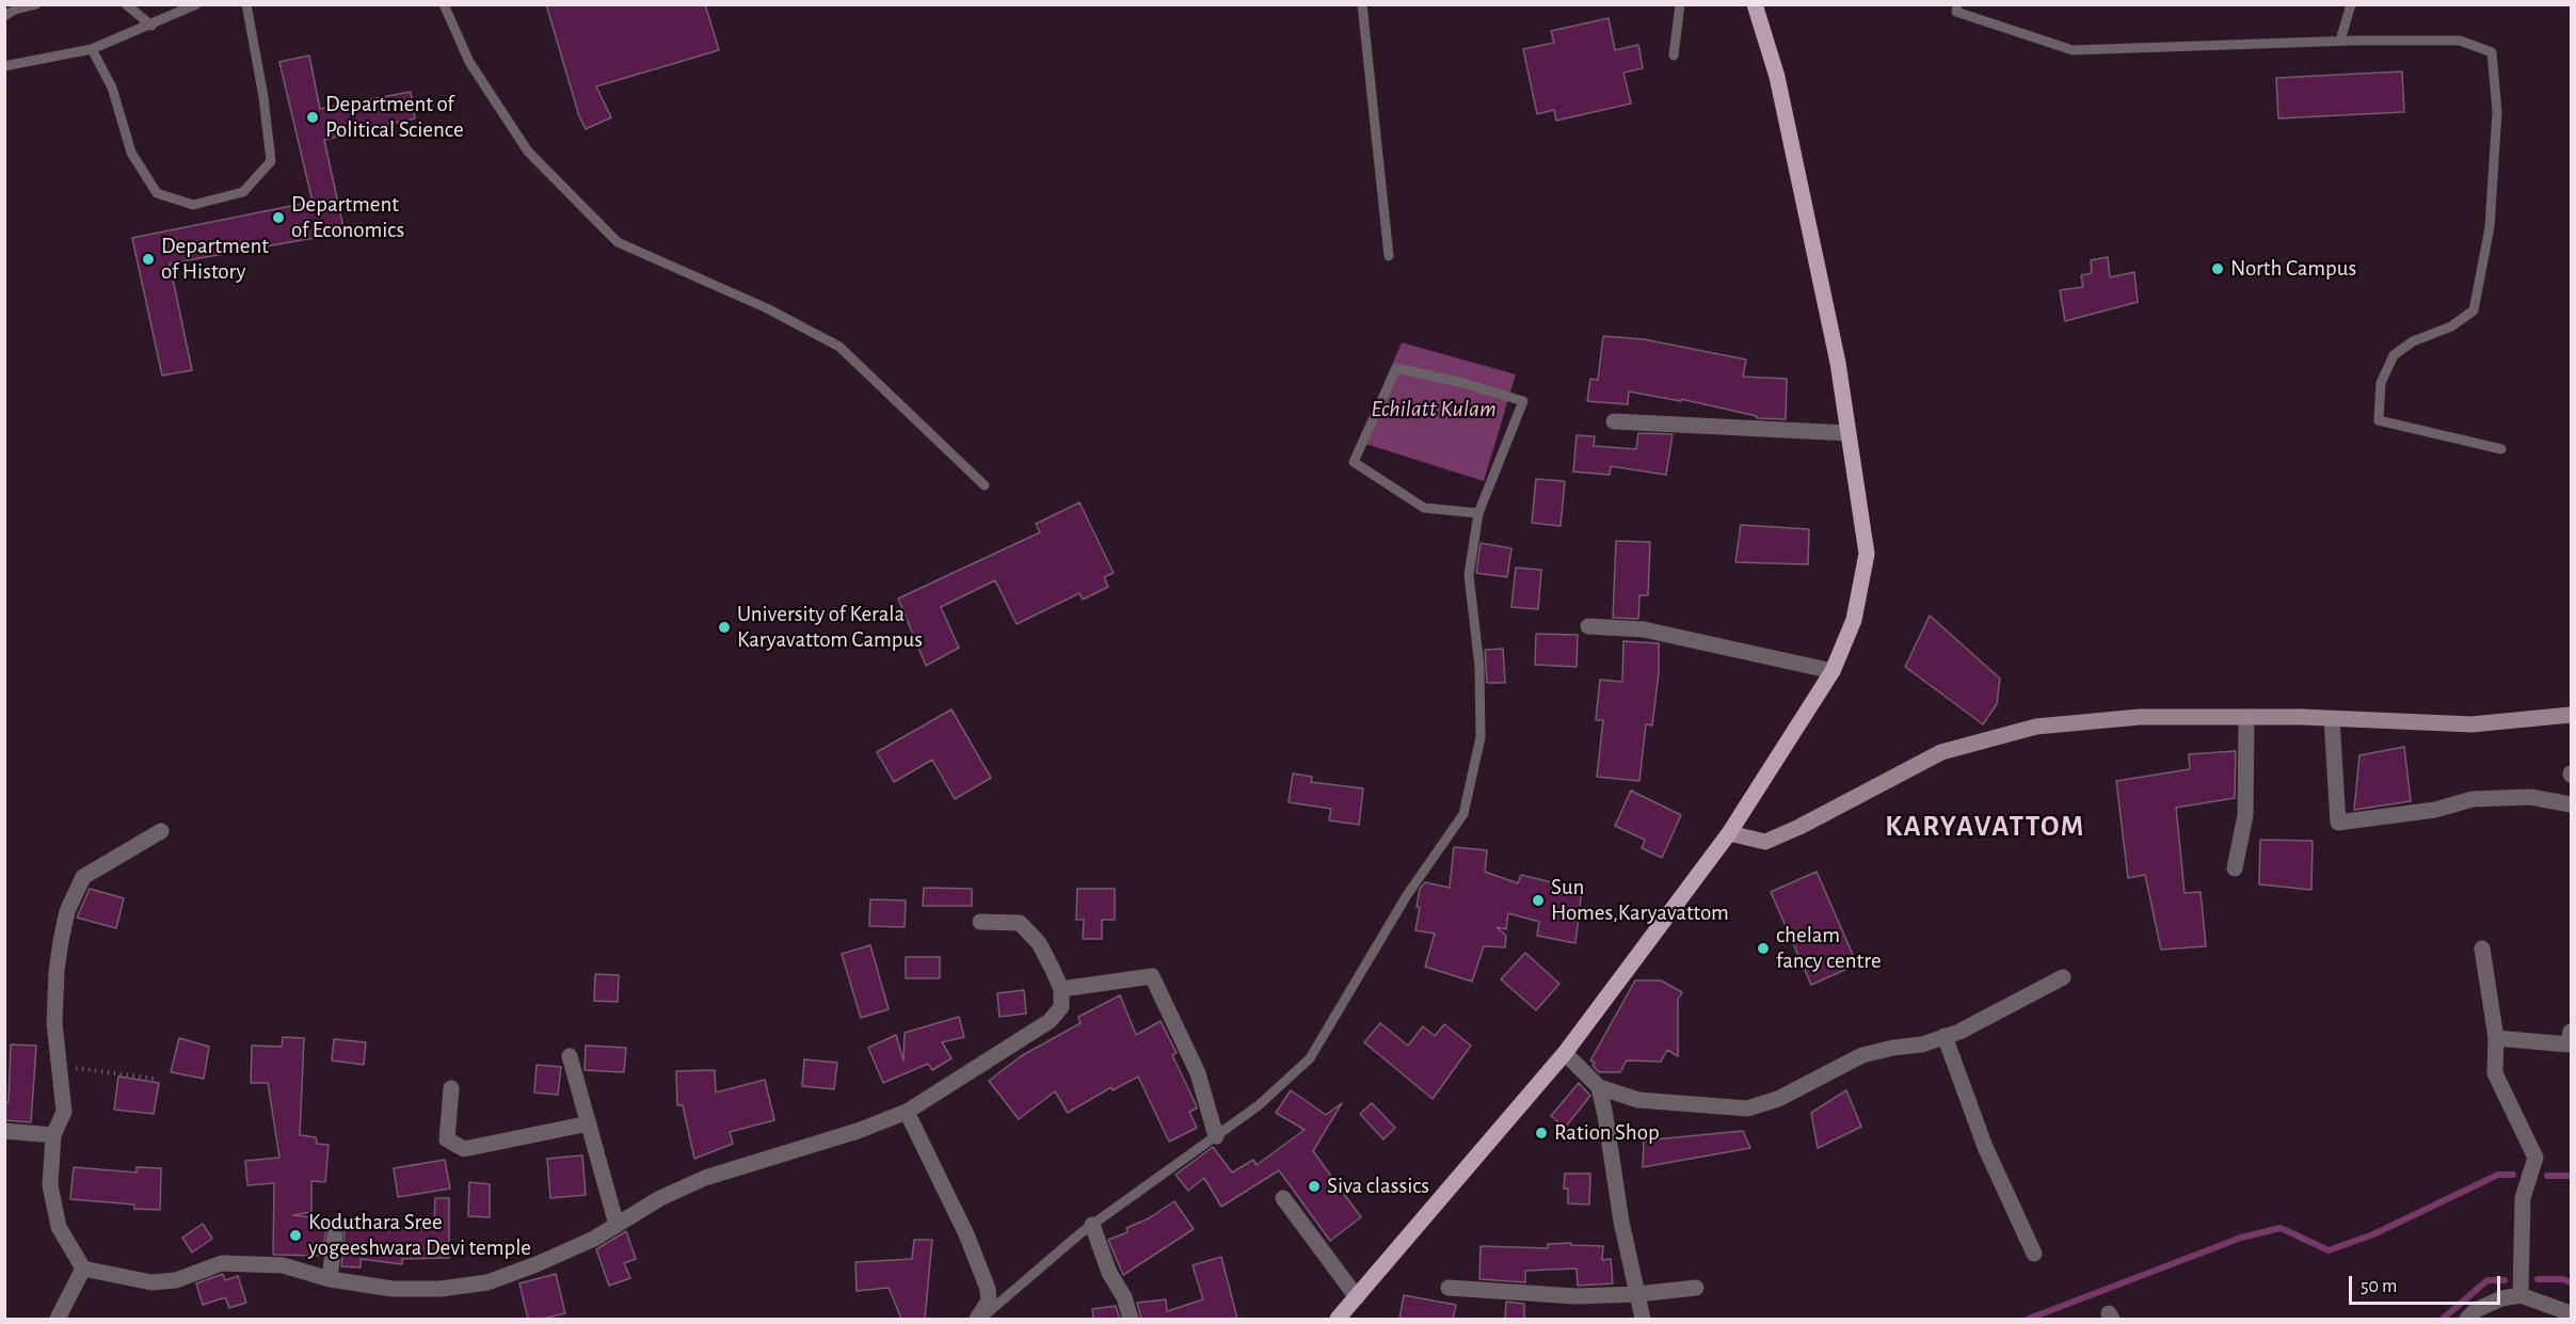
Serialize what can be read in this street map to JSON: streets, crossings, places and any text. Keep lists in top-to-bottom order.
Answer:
{
  "districts": ["KARYAVATTOM"],
  "water": ["Echilatt Kulam"],
  "places": [
    "Department of Political Science",
    "Department of Economics",
    "Department of History",
    "North Campus",
    "University of Kerala Karyavattom Campus",
    "Sun Homes,Karyavattom",
    "chelam fancy centre",
    "Ration Shop",
    "Siva classics",
    "Koduthara Sree yogeeshwara Devi temple"
  ],
  "scale_bar": "50 m"
}
